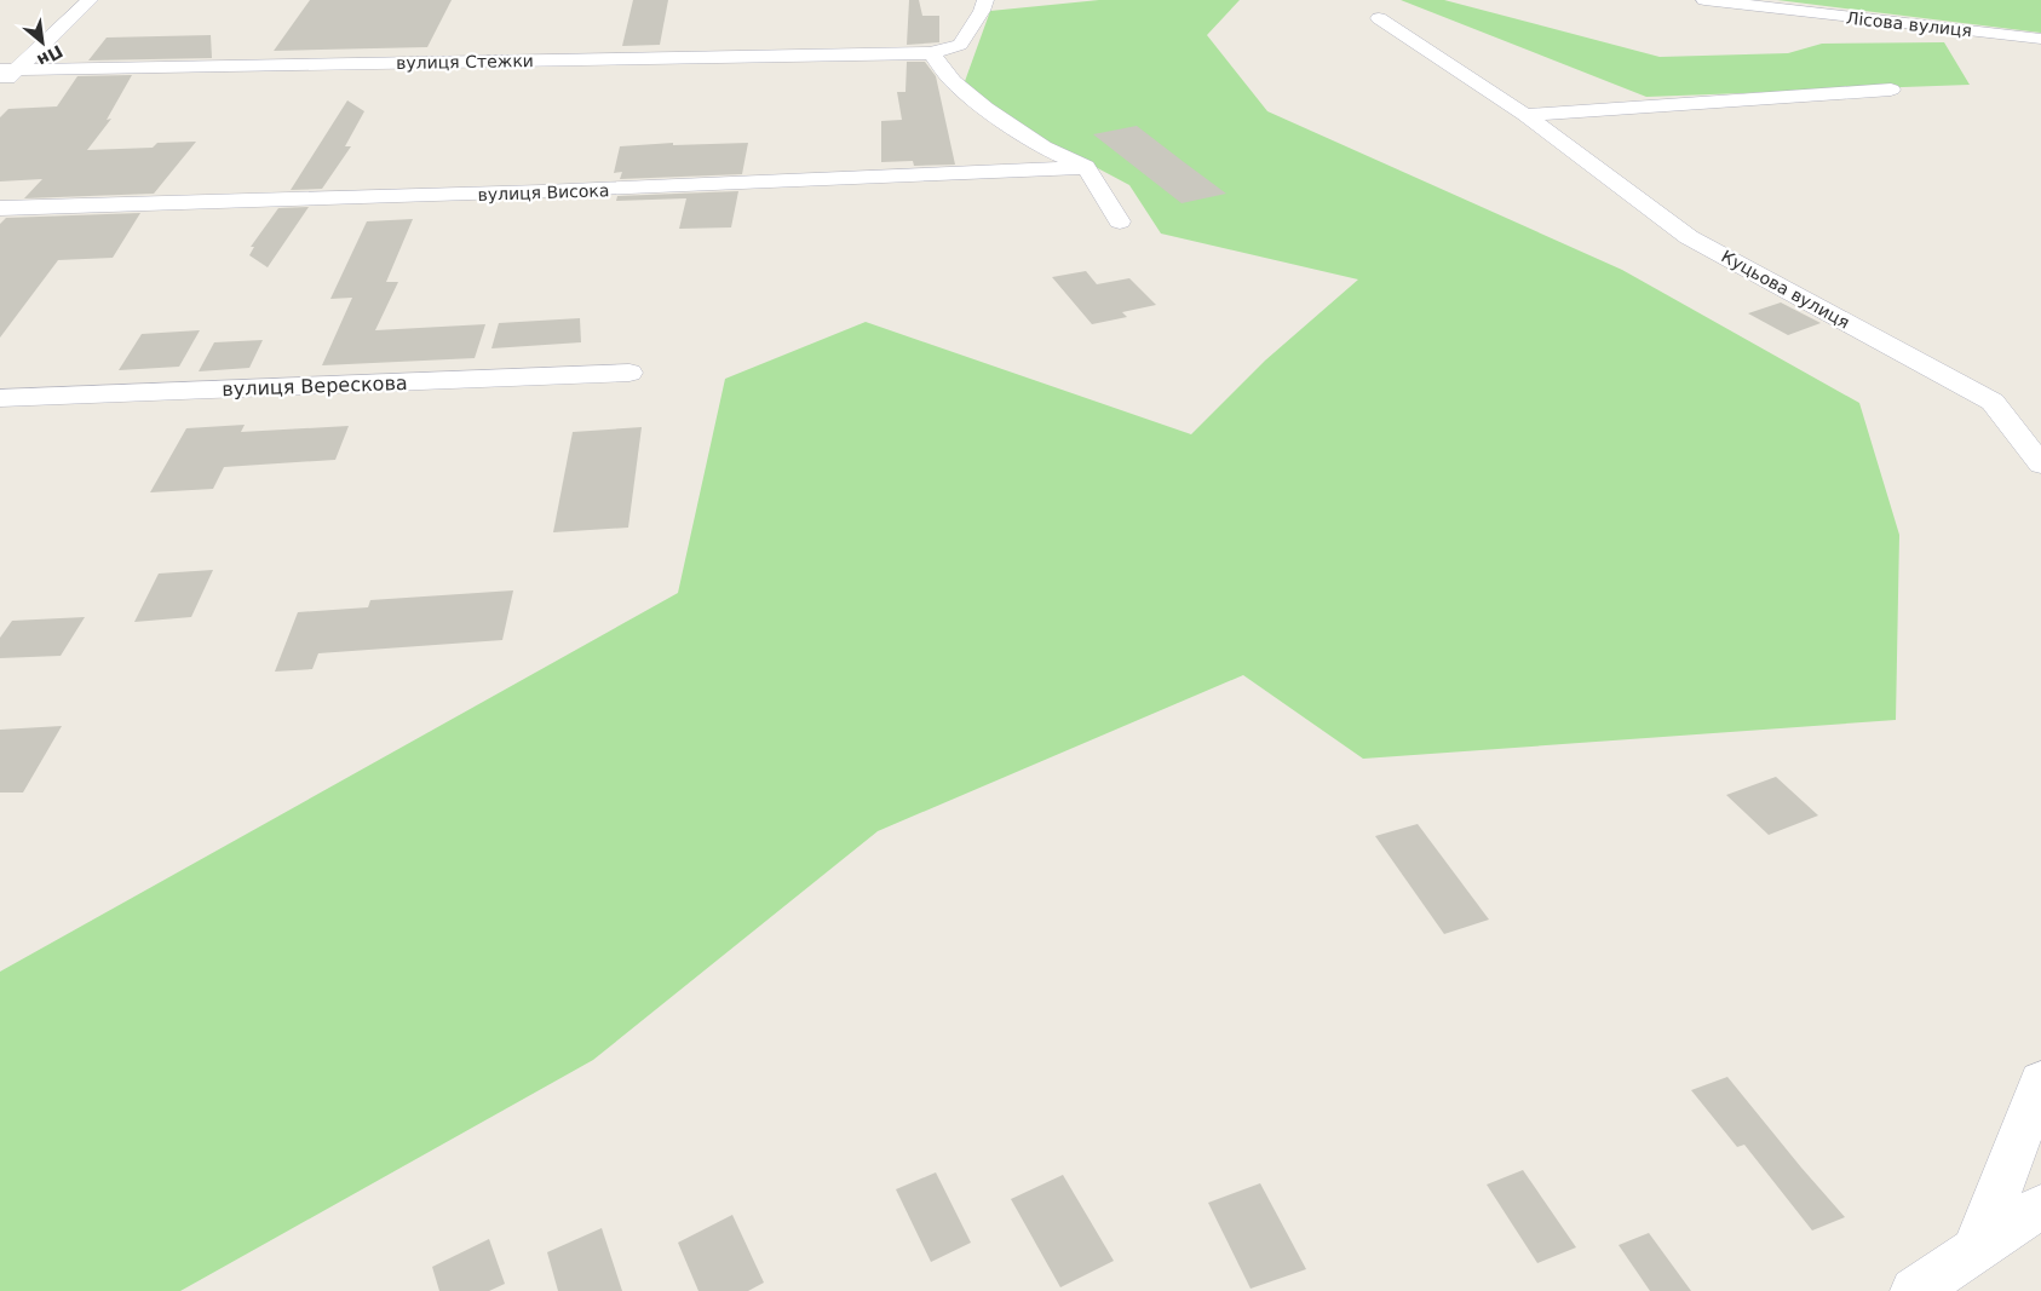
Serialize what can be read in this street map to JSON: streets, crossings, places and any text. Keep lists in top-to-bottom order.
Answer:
{
  "streets": {
    "street": [
      "Лісова вулиця",
      "вулиця Стежки",
      "вулиця Висока",
      "Куцьова вулиця",
      "вулиця Верескова"
    ]
  },
  "north": "bottom right"
}
